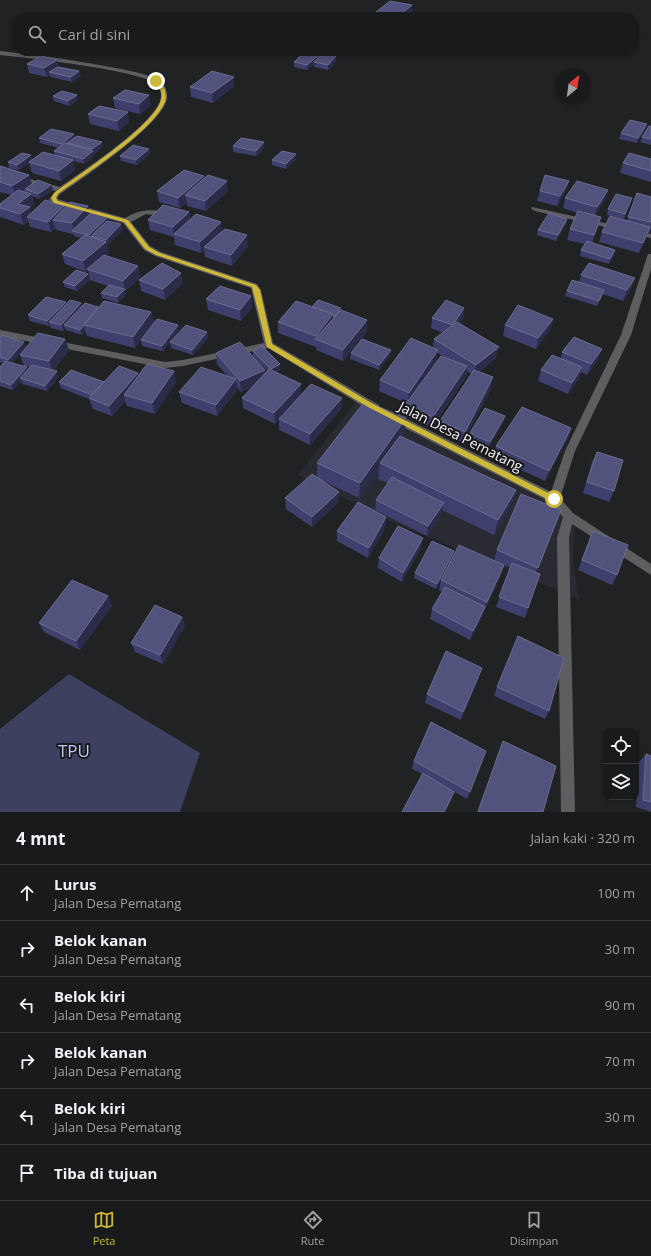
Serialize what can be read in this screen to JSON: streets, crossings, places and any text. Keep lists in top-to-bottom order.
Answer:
{
  "streets": {
    "street": ["Jalan Desa Pematang"]
  },
  "parks": ["TPU"],
  "north": "top right",
  "page": {
    "search": "Cari di sini",
    "heading": ["4 mnt", "Jalan kaki · 320 m"],
    "list": [
      ["Lurus", "Jalan Desa Pematang", "100 m"],
      ["Belok kanan", "Jalan Desa Pematang", "30 m"],
      ["Belok kiri", "Jalan Desa Pematang", "90 m"],
      ["Belok kanan", "Jalan Desa Pematang", "70 m"],
      ["Belok kiri", "Jalan Desa Pematang", "30 m"],
      "Tiba di tujuan"
    ],
    "nav": ["Peta", "Rute", "Disimpan"]
  }
}
